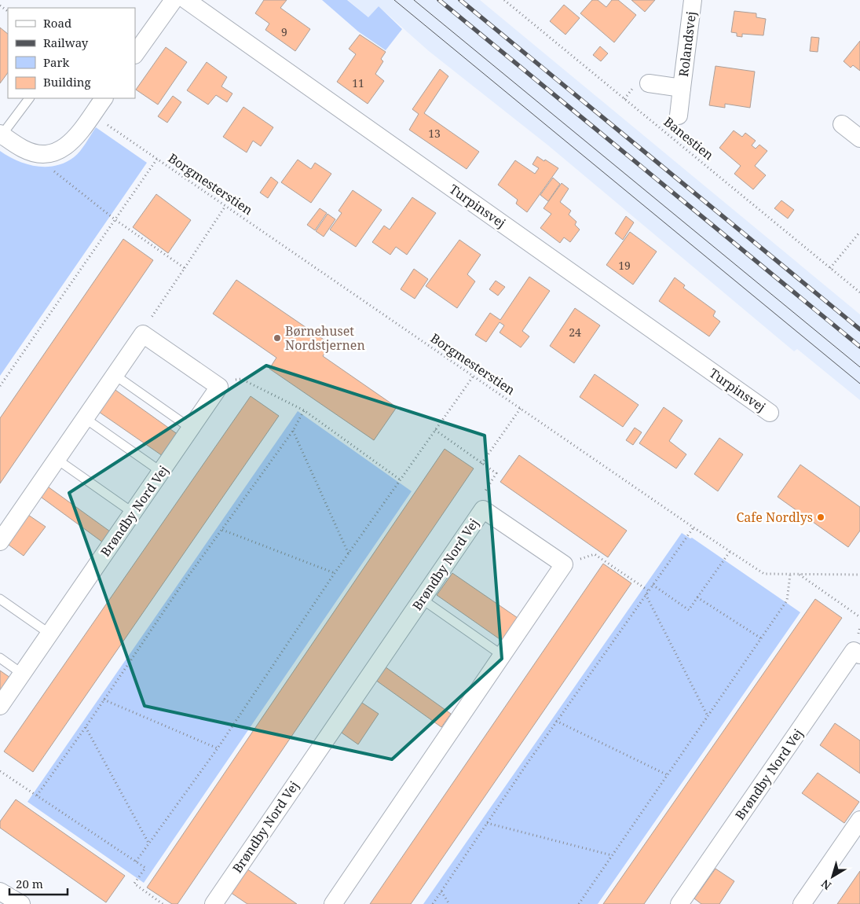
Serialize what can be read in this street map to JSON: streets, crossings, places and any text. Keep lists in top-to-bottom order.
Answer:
{
  "streets": {
    "street": ["Rolandsvej", "Turpinsvej", "Brøndby Nord Vej"],
    "path": ["Banestien", "Borgmesterstien"]
  },
  "places": ["Børnehuset Nordstjernen", "Cafe Nordlys"],
  "house_numbers": [
    "9",
    "11",
    "13",
    "19",
    "24"
  ],
  "legend": [
    "Road",
    "Railway",
    "Park",
    "Building"
  ],
  "scale_bar": "20 m",
  "north": "bottom left"
}
